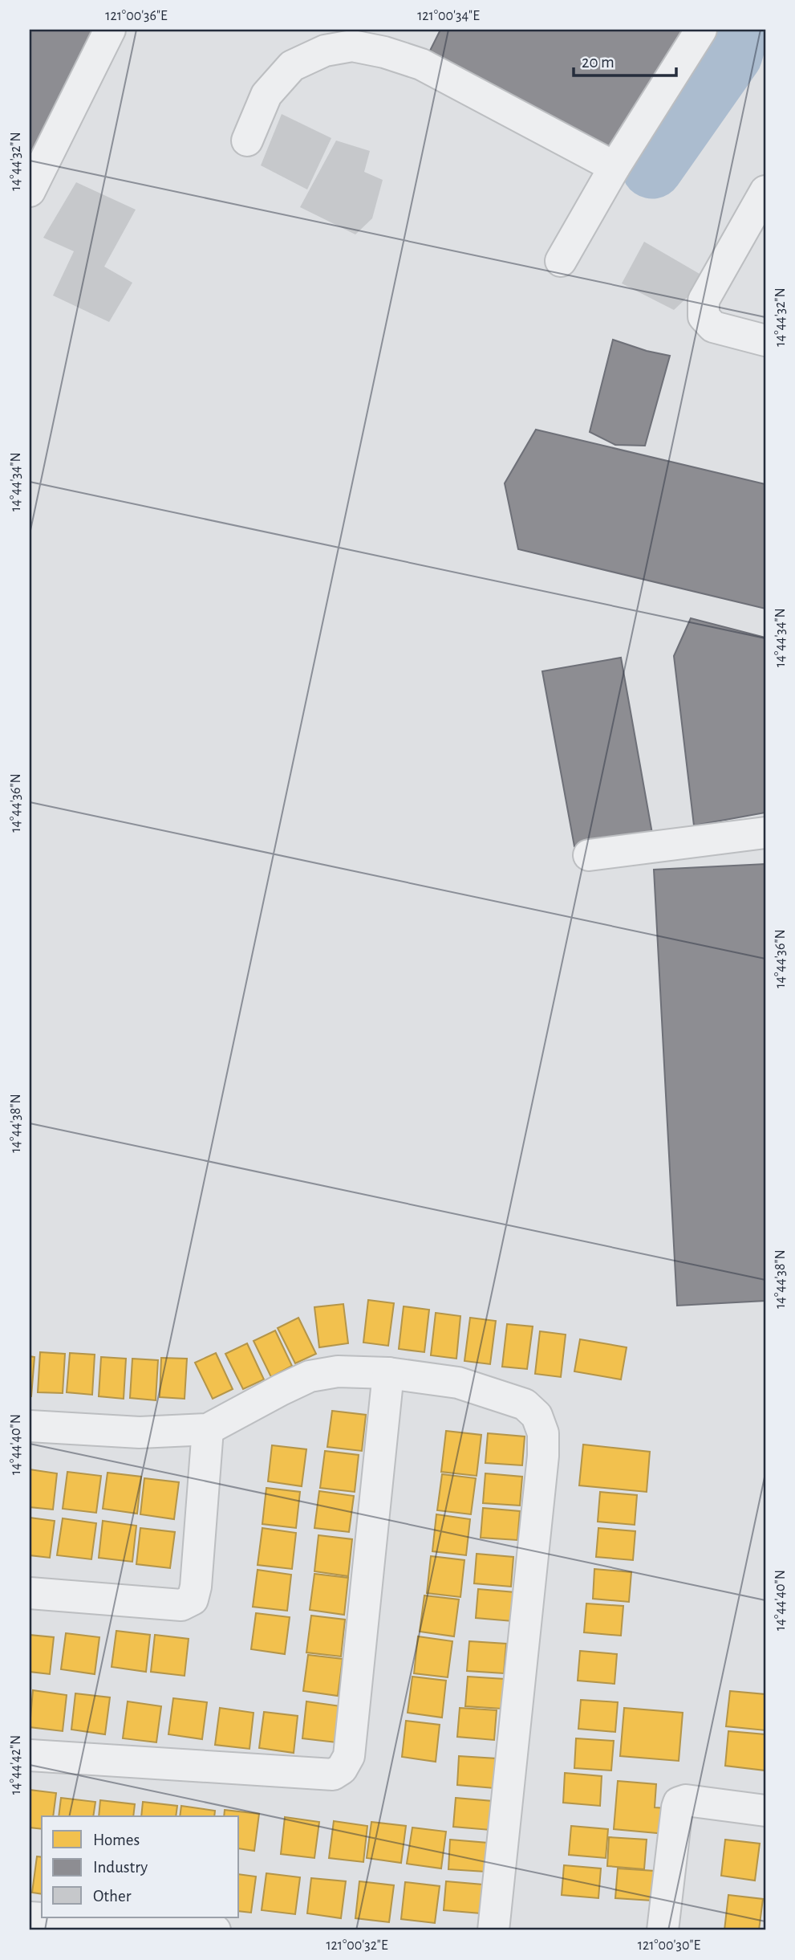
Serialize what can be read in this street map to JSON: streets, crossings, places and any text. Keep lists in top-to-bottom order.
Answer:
{
  "legend": ["Homes", "Industry", "Other"],
  "scale_bar": "20 m",
  "coordinates": [
    "121°00'36\"E",
    "121°00'34\"E",
    "14°44'32\"N",
    "14°44'34\"N",
    "14°44'36\"N",
    "14°44'38\"N",
    "14°44'40\"N",
    "14°44'42\"N",
    "121°00'32\"E",
    "121°00'30\"E"
  ]
}
